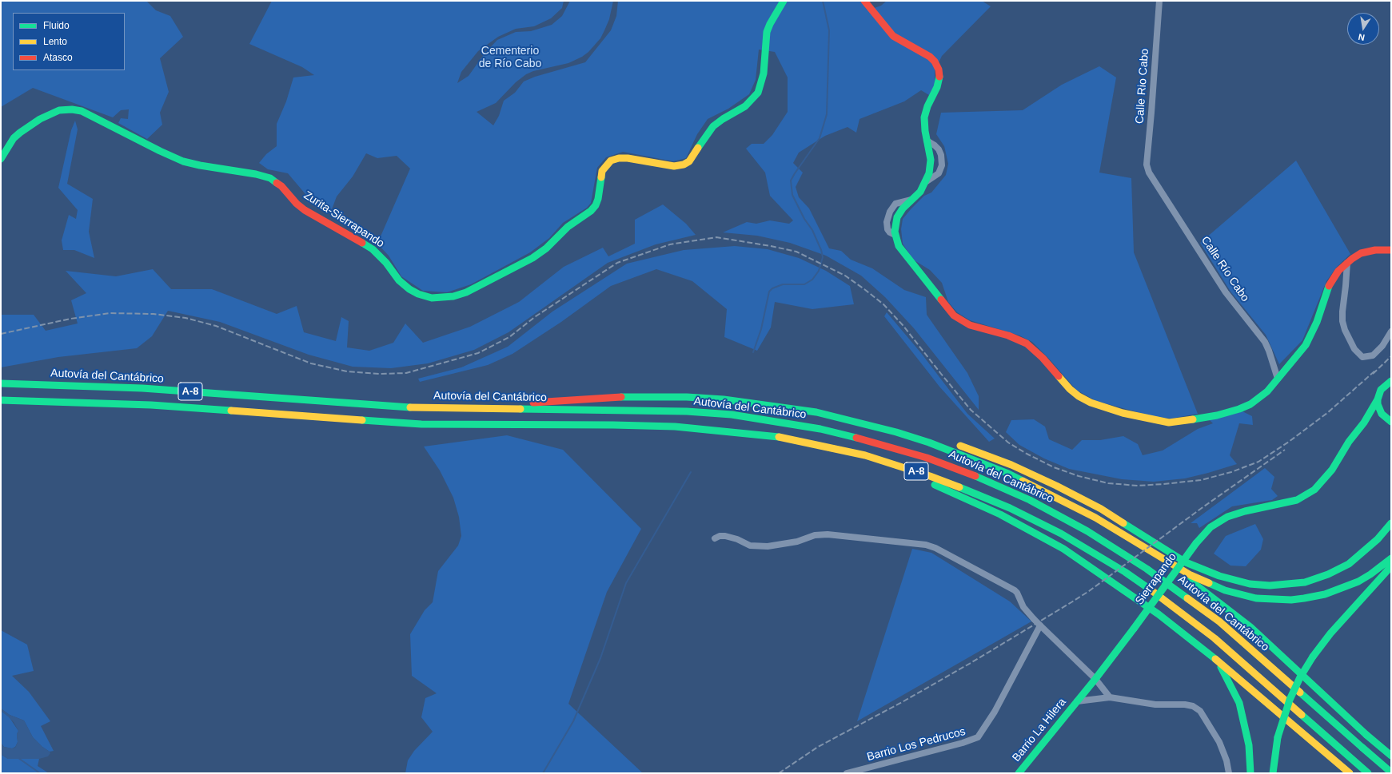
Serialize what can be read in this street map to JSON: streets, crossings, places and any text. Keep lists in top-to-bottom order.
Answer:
{
  "streets": {
    "main road": [
      "Zurita-Sierrapando",
      "Autovía del Cantábrico",
      "A-8",
      "Sierrapando",
      "Barrio La Hilera"
    ],
    "street": ["Calle Rio Cabo", "Calle Río Cabo", "Barrio Los Pedrucos"]
  },
  "crossings": [
    ["Calle Rio Cabo", "Calle Río Cabo"],
    ["Sierrapando", "Barrio La Hilera"]
  ],
  "parks": ["Cementerio de Río Cabo"],
  "legend": ["Fluido", "Lento", "Atasco"],
  "north": "bottom"
}
